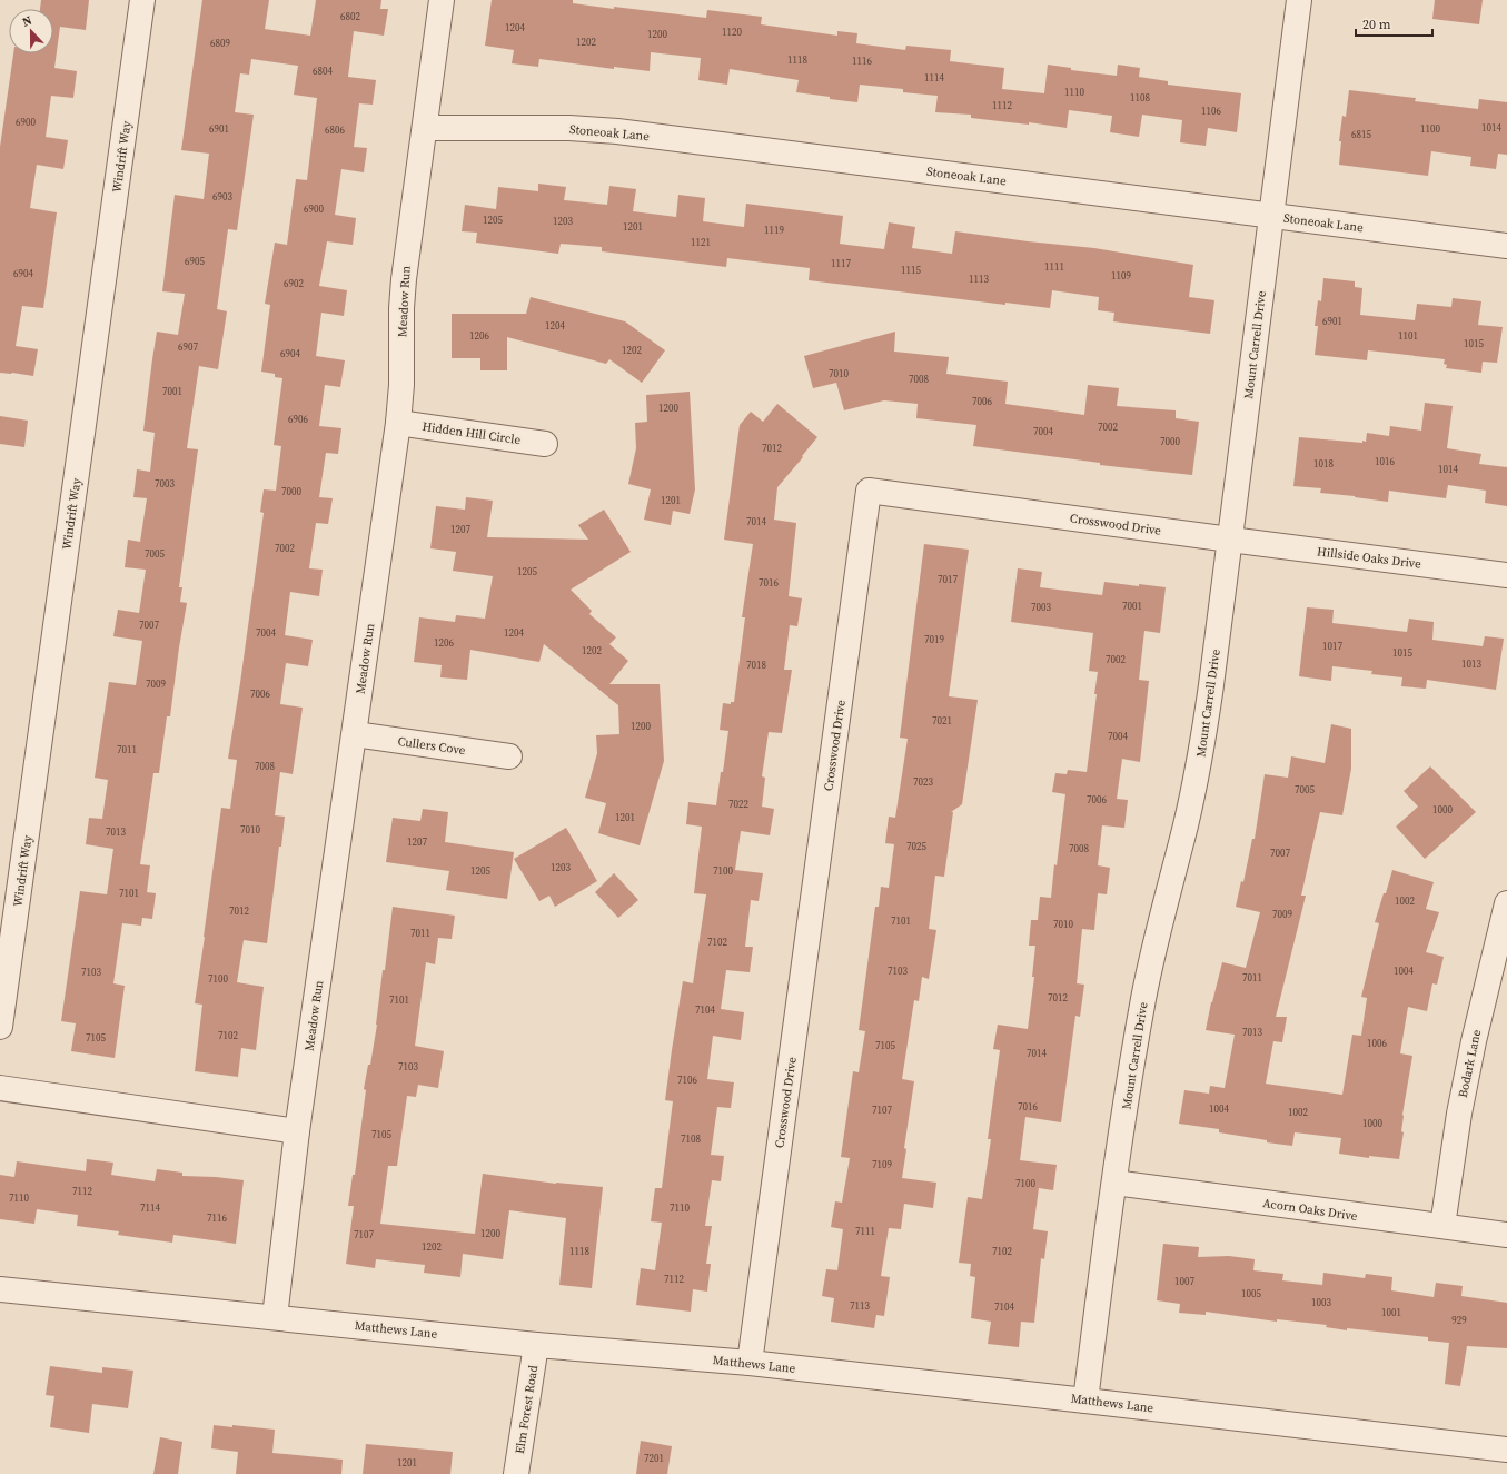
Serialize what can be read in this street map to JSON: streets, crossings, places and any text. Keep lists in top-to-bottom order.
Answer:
{
  "streets": {
    "street": [
      "Stoneoak Lane",
      "Windrift Way",
      "Meadow Run",
      "Mount Carrell Drive",
      "Hidden Hill Circle",
      "Crosswood Drive",
      "Hillside Oaks Drive",
      "Cullers Cove",
      "Bodark Lane",
      "Acorn Oaks Drive",
      "Matthews Lane",
      "Elm Forest Road"
    ]
  },
  "crossings": [
    ["Stoneoak Lane", "Meadow Run"],
    ["Stoneoak Lane", "Mount Carrell Drive"],
    ["Meadow Run", "Hidden Hill Circle"],
    ["Meadow Run", "Cullers Cove"],
    ["Meadow Run", "Matthews Lane"],
    ["Mount Carrell Drive", "Crosswood Drive"],
    ["Mount Carrell Drive", "Hillside Oaks Drive"],
    ["Mount Carrell Drive", "Acorn Oaks Drive"],
    ["Mount Carrell Drive", "Matthews Lane"],
    ["Crosswood Drive", "Hillside Oaks Drive"],
    ["Crosswood Drive", "Matthews Lane"],
    ["Bodark Lane", "Acorn Oaks Drive"],
    ["Matthews Lane", "Elm Forest Road"]
  ],
  "house_numbers": [
    "6802",
    "1204",
    "1120",
    "1200",
    "1202",
    "6809",
    "1118",
    "1116",
    "6804",
    "1114",
    "1110",
    "1108",
    "1112",
    "1106",
    "6900",
    "1014",
    "6901",
    "1100",
    "6806",
    "6815",
    "6903",
    "6900",
    "1205",
    "1203",
    "1201",
    "1119",
    "1121",
    "6905",
    "1117",
    "1111",
    "1115",
    "6904",
    "1109",
    "1113",
    "6902",
    "6901",
    "1204",
    "1206",
    "1101",
    "1015",
    "6907",
    "1202",
    "6904",
    "7010",
    "7008",
    "7001",
    "7006",
    "1200",
    "6906",
    "7002",
    "7004",
    "7000",
    "7012",
    "1016",
    "1018",
    "1014",
    "7003",
    "7000",
    "1201",
    "7014",
    "1207",
    "7002",
    "7005",
    "1205",
    "7017",
    "7016",
    "7001",
    "7003",
    "7007",
    "7004",
    "1204",
    "7019",
    "1206",
    "1017",
    "1202",
    "1015",
    "7002",
    "1013",
    "7018",
    "7009",
    "7006",
    "7021",
    "1200",
    "7004",
    "7011",
    "7008",
    "7023",
    "7005",
    "7006",
    "7022",
    "1000",
    "1201",
    "7010",
    "7013",
    "1207",
    "7025",
    "7008",
    "7007",
    "1203",
    "1205",
    "7100",
    "7101",
    "1002",
    "7012",
    "7009",
    "7101",
    "7010",
    "7011",
    "7102",
    "7103",
    "1004",
    "7103",
    "7011",
    "7100",
    "7012",
    "7101",
    "7104",
    "7013",
    "7102",
    "7105",
    "1006",
    "7105",
    "7014",
    "7103",
    "7106",
    "7016",
    "1004",
    "7107",
    "1002",
    "1000",
    "7105",
    "7108",
    "7109",
    "7100",
    "7112",
    "7110",
    "7114",
    "7110",
    "7116",
    "7111",
    "1200",
    "7107",
    "1202",
    "1118",
    "7102",
    "7112",
    "1007",
    "1005",
    "1003",
    "7113",
    "7104",
    "1001",
    "929",
    "7201",
    "1201"
  ],
  "scale_bar": "20 m",
  "north": "top"
}
